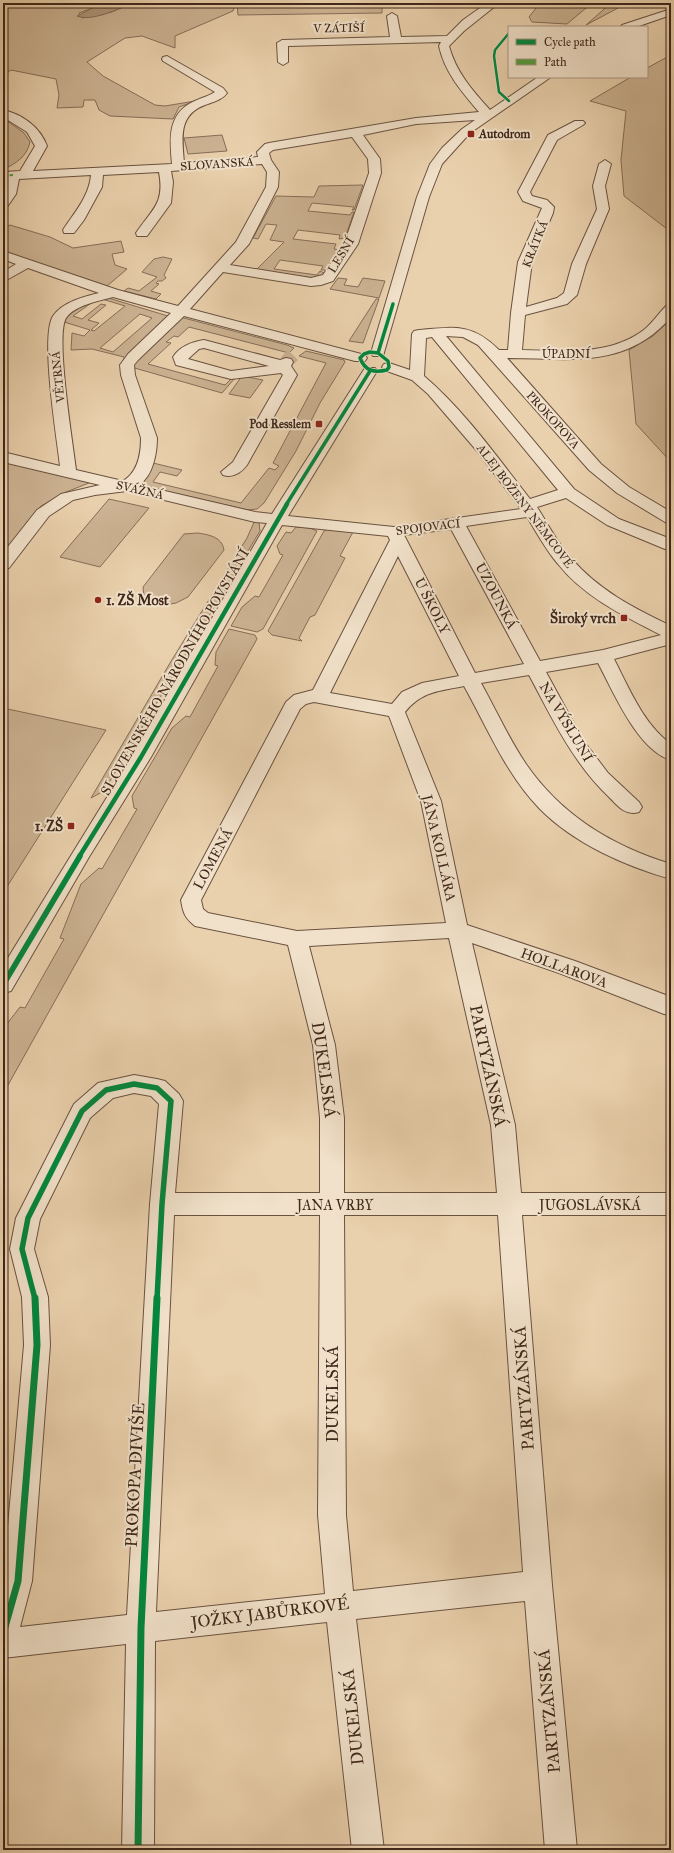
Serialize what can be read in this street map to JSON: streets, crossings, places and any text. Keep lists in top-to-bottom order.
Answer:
{
  "streets": {
    "street": [
      "V ZÁTIŠÍ",
      "SLOVANSKÁ",
      "KRÁTKÁ",
      "LESNÍ",
      "ÚPADNÍ",
      "VĚTRNÁ",
      "PROKOPOVA",
      "SVÁŽNÁ",
      "ALEJ BOŽENY NĚMCOVÉ",
      "SPOJOVACÍ",
      "UZOUNKÁ",
      "U ŠKOLY",
      "SLOVENSKÉHO NÁRODNÍHO POVSTÁNÍ",
      "NA VÝSLUNÍ",
      "JÁNA KOLLÁRA",
      "LOMENÁ",
      "HOLLAROVA",
      "PARTYZÁNSKÁ",
      "DUKELSKÁ",
      "JANA VRBY",
      "JUGOSLÁVSKÁ",
      "PROKOPA DIVIŠE",
      "JOŽKY JABŮRKOVÉ"
    ]
  },
  "crossings": [
    ["SLOVANSKÁ", "LESNÍ"],
    ["KRÁTKÁ", "ÚPADNÍ"],
    ["ÚPADNÍ", "PROKOPOVA"],
    ["VĚTRNÁ", "SVÁŽNÁ"],
    ["PROKOPOVA", "ALEJ BOŽENY NĚMCOVÉ"],
    ["SVÁŽNÁ", "SPOJOVACÍ"],
    ["SVÁŽNÁ", "SLOVENSKÉHO NÁRODNÍHO POVSTÁNÍ"],
    ["ALEJ BOŽENY NĚMCOVÉ", "SPOJOVACÍ"],
    ["ALEJ BOŽENY NĚMCOVÉ", "SLOVENSKÉHO NÁRODNÍHO POVSTÁNÍ"],
    ["SPOJOVACÍ", "UZOUNKÁ"],
    ["SPOJOVACÍ", "U ŠKOLY"],
    ["SPOJOVACÍ", "SLOVENSKÉHO NÁRODNÍHO POVSTÁNÍ"],
    ["UZOUNKÁ", "NA VÝSLUNÍ"],
    ["JÁNA KOLLÁRA", "LOMENÁ"],
    ["JÁNA KOLLÁRA", "HOLLAROVA"],
    ["JÁNA KOLLÁRA", "PARTYZÁNSKÁ"],
    ["LOMENÁ", "HOLLAROVA"],
    ["LOMENÁ", "PARTYZÁNSKÁ"],
    ["LOMENÁ", "DUKELSKÁ"],
    ["HOLLAROVA", "PARTYZÁNSKÁ"],
    ["PARTYZÁNSKÁ", "JANA VRBY"],
    ["PARTYZÁNSKÁ", "JUGOSLÁVSKÁ"],
    ["PARTYZÁNSKÁ", "JOŽKY JABŮRKOVÉ"],
    ["DUKELSKÁ", "JANA VRBY"],
    ["DUKELSKÁ", "JOŽKY JABŮRKOVÉ"],
    ["JANA VRBY", "JUGOSLÁVSKÁ"],
    ["JANA VRBY", "PROKOPA DIVIŠE"],
    ["PROKOPA DIVIŠE", "JOŽKY JABŮRKOVÉ"]
  ],
  "places": {
    "transit": [
      "Autodrom",
      "Pod Resslem",
      "Široký vrch",
      "1. ZŠ"
    ],
    "other": ["1. ZŠ Most"]
  },
  "legend": ["Cycle path", "Path"]
}
